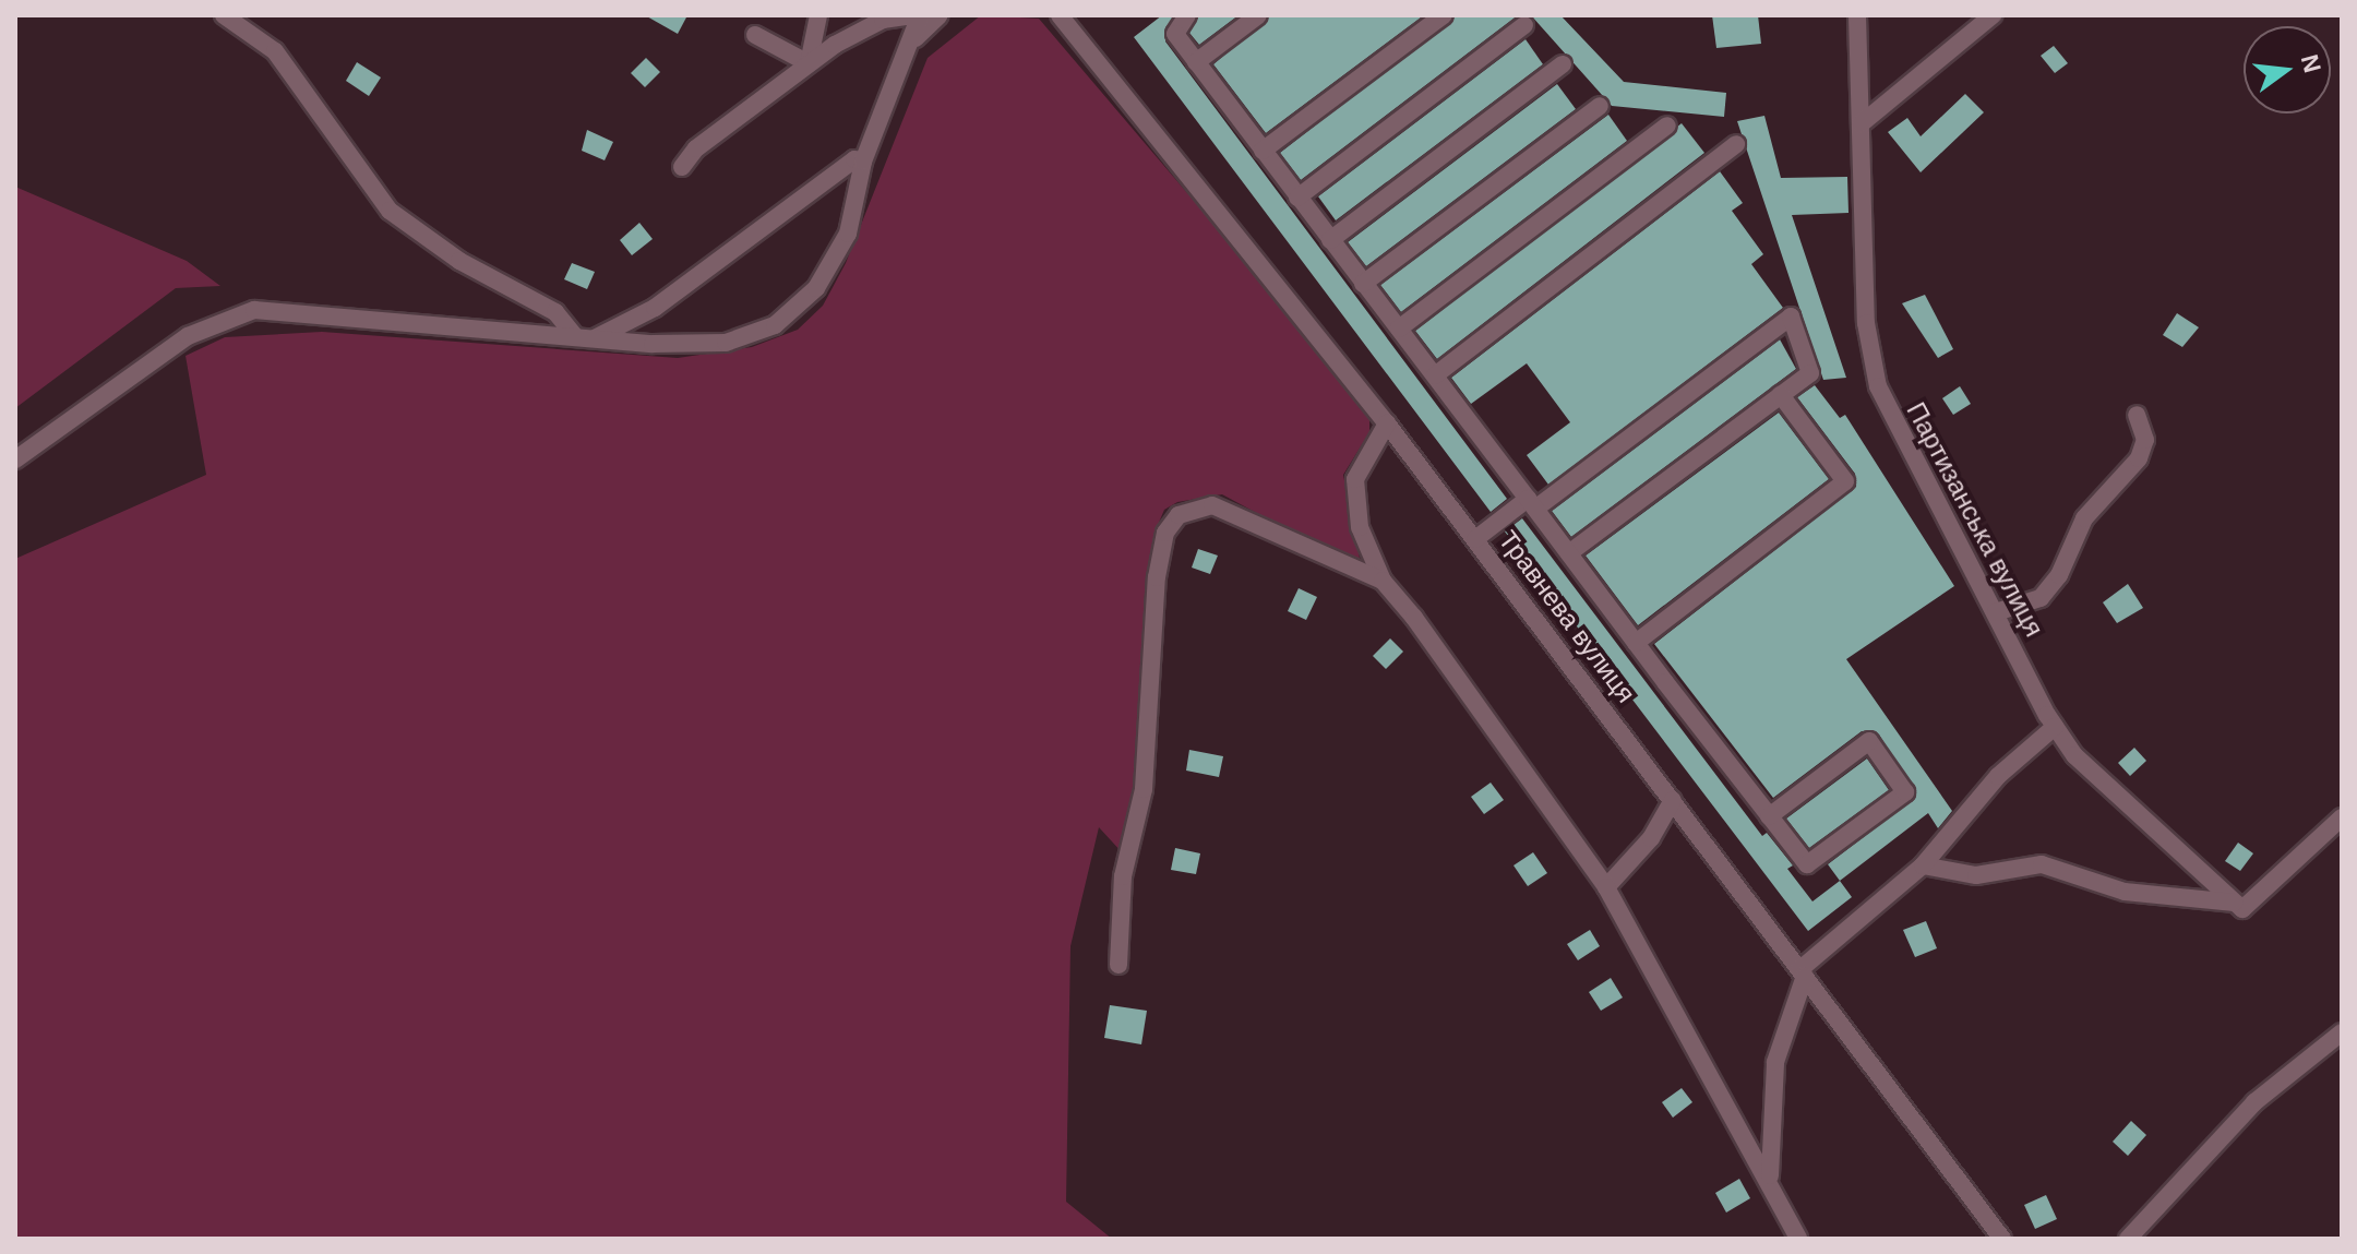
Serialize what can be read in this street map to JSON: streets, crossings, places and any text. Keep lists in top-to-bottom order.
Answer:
{
  "streets": {
    "street": ["Партизанська вулиця", "Травнева вулиця"]
  },
  "north": "right"
}
